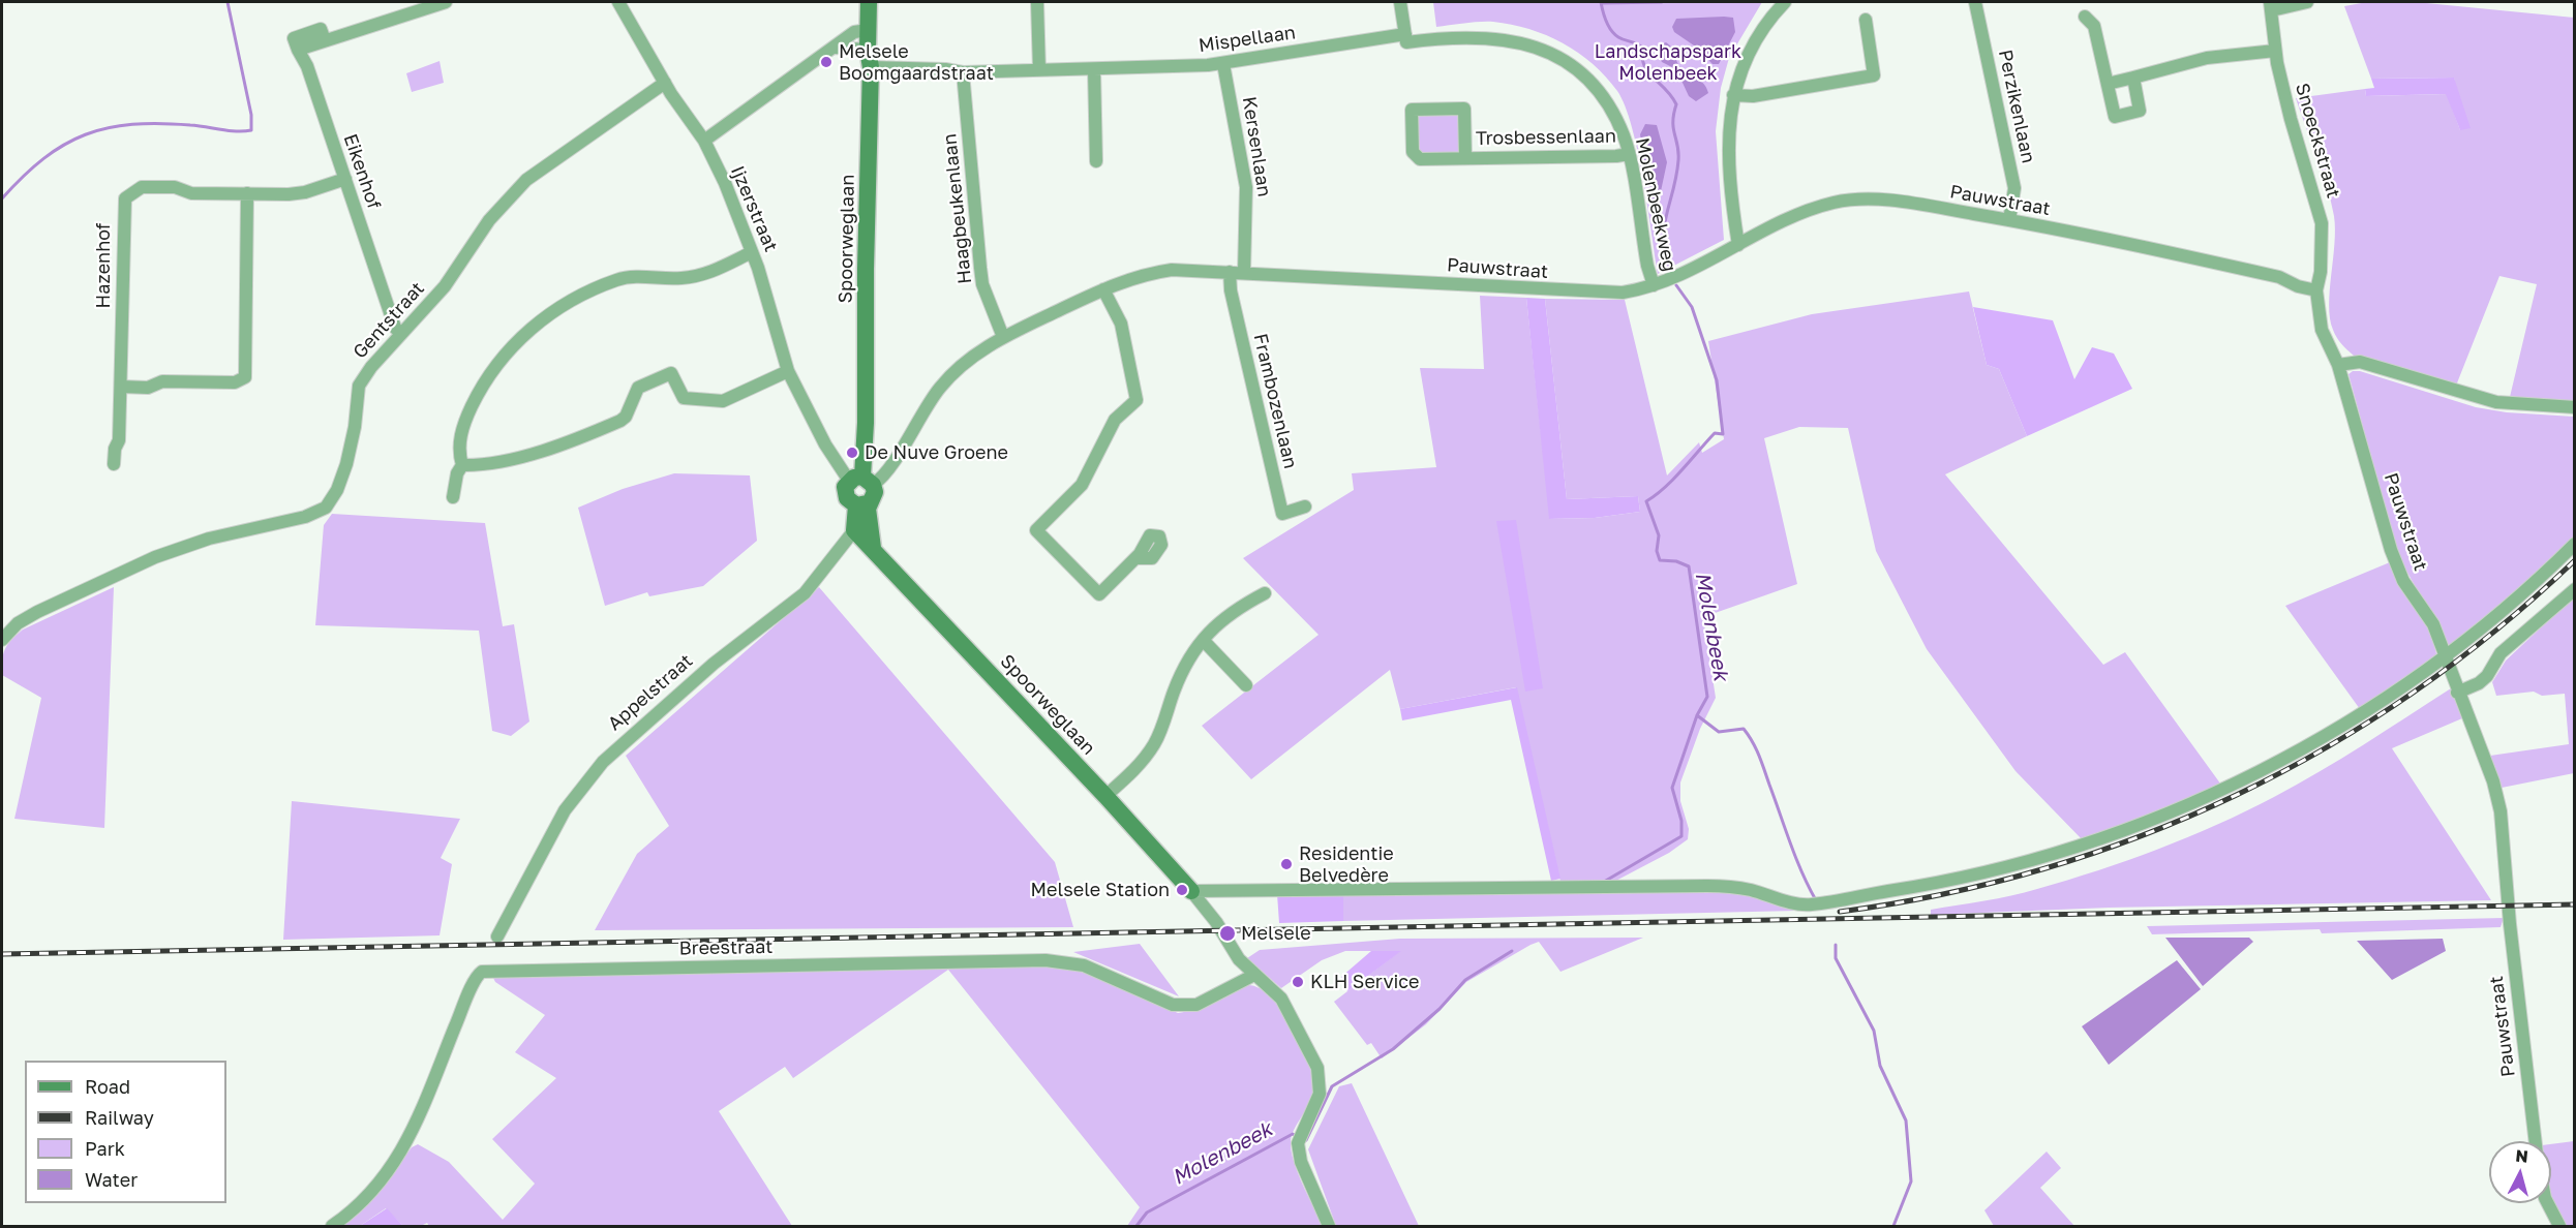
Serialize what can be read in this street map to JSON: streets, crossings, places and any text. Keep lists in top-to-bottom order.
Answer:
{
  "streets": {
    "street": [
      "Mispellaan",
      "Perzikenlaan",
      "Trosbessenlaan",
      "Snoeckstraat",
      "Kersenlaan",
      "Eikenhof",
      "Pauwstraat",
      "Molenbeekweg",
      "Ijzerstraat",
      "Haagbeukenlaan",
      "Spoorweglaan",
      "Hazenhof",
      "Gentstraat",
      "Frambozenlaan",
      "Appelstraat",
      "Breestraat"
    ]
  },
  "crossings": [
    ["Mispellaan", "Kersenlaan"],
    ["Mispellaan", "Molenbeekweg"],
    ["Mispellaan", "Haagbeukenlaan"],
    ["Mispellaan", "Spoorweglaan"],
    ["Perzikenlaan", "Pauwstraat"],
    ["Trosbessenlaan", "Molenbeekweg"],
    ["Snoeckstraat", "Pauwstraat"],
    ["Kersenlaan", "Pauwstraat"],
    ["Eikenhof", "Hazenhof"],
    ["Eikenhof", "Gentstraat"],
    ["Pauwstraat", "Molenbeekweg"],
    ["Pauwstraat", "Ijzerstraat"],
    ["Pauwstraat", "Haagbeukenlaan"],
    ["Pauwstraat", "Spoorweglaan"],
    ["Pauwstraat", "Frambozenlaan"],
    ["Ijzerstraat", "Spoorweglaan"],
    ["Ijzerstraat", "Gentstraat"],
    ["Spoorweglaan", "Appelstraat"],
    ["Spoorweglaan", "Breestraat"]
  ],
  "water": ["Molenbeek"],
  "parks": ["Landschapspark Molenbeek"],
  "places": [
    "Melsele Boomgaardstraat",
    "De Nuve Groene",
    "Residentie Belvedère",
    "Melsele Station",
    "Melsele",
    "KLH Service"
  ],
  "legend": [
    "Road",
    "Railway",
    "Park",
    "Water"
  ],
  "north": "top"
}
